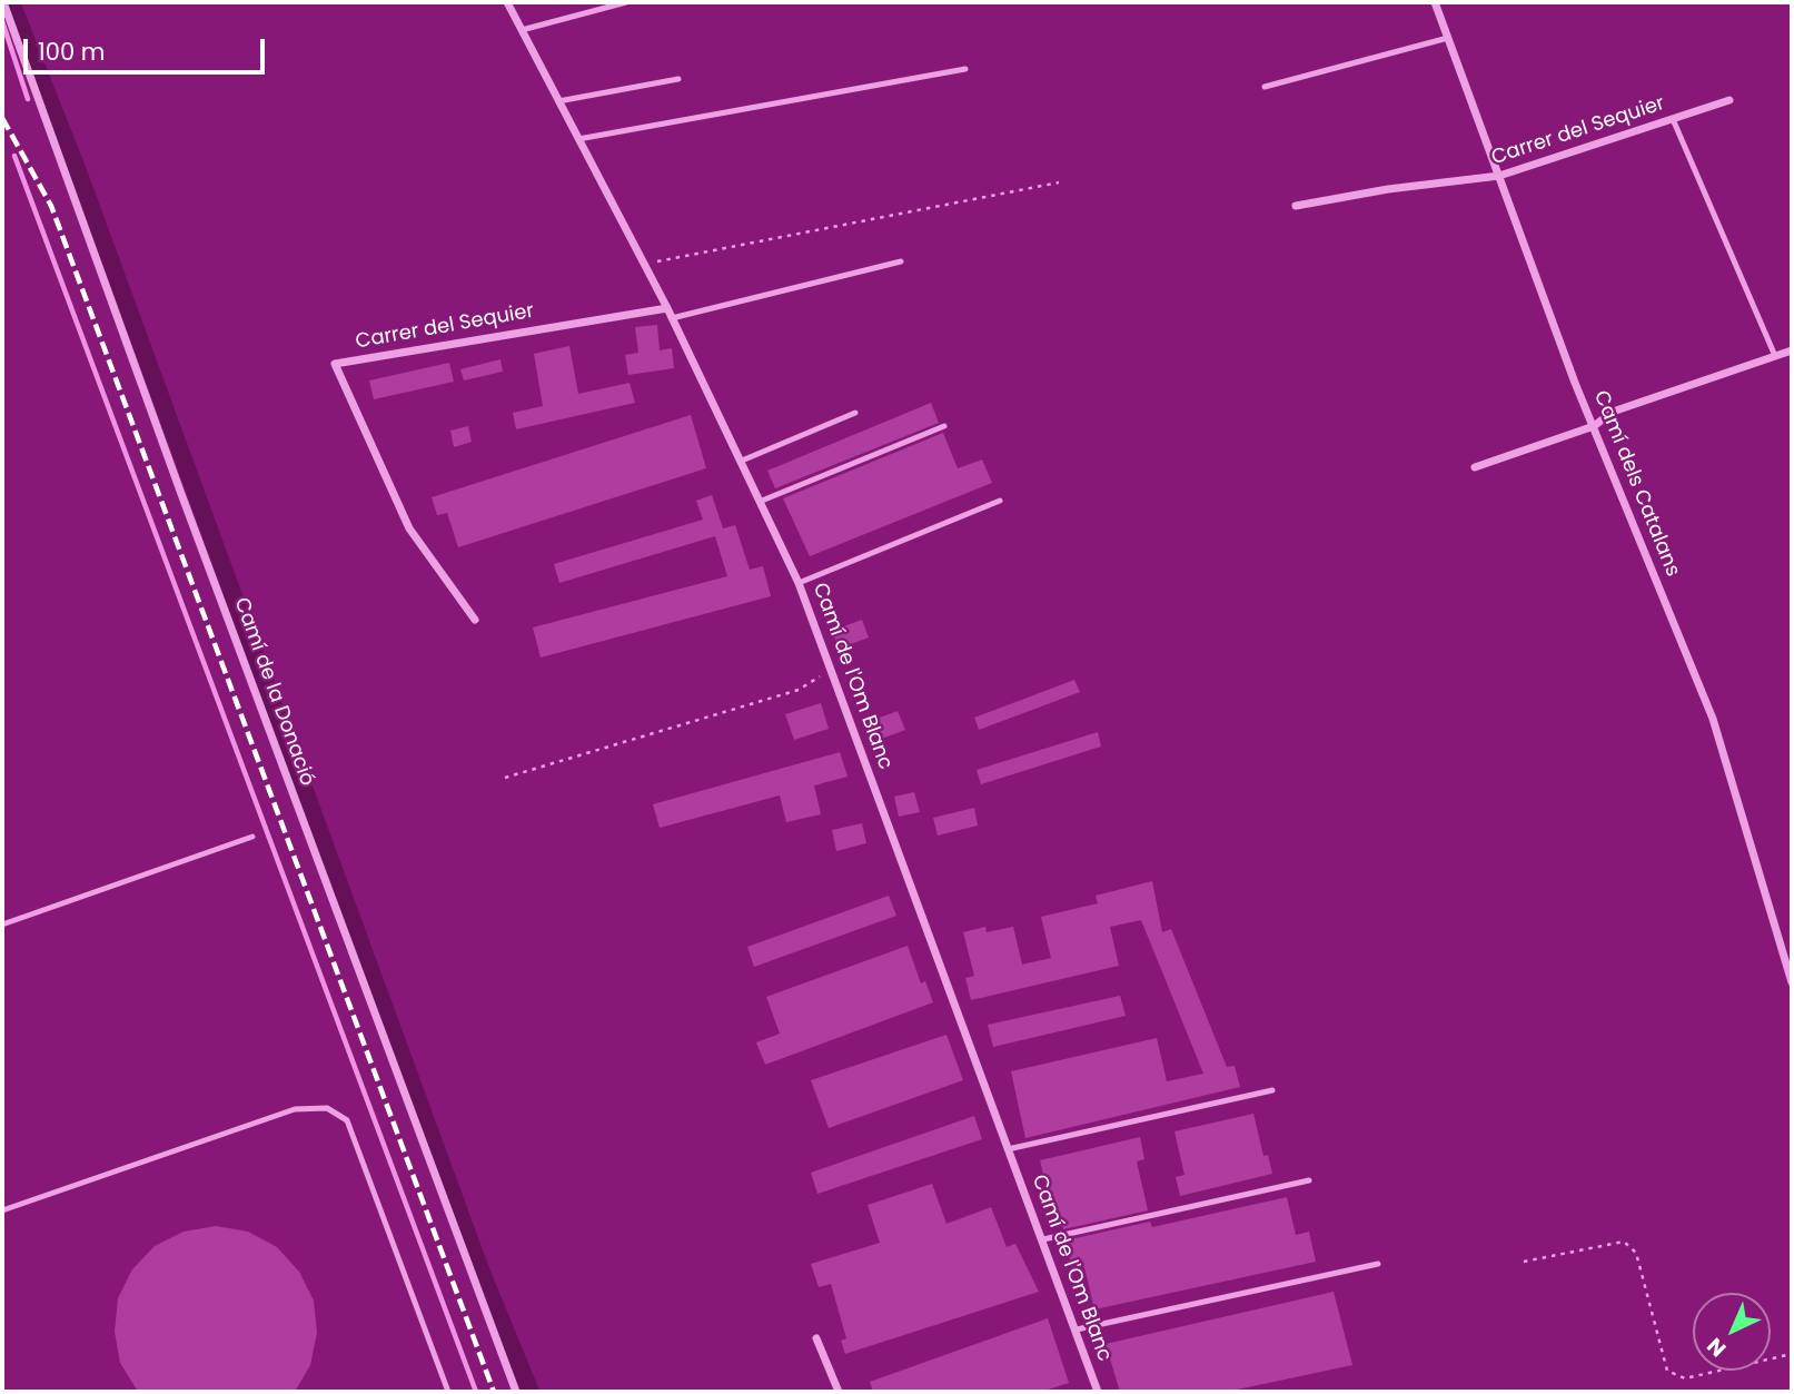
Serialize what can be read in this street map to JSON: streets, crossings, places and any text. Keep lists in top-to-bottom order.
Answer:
{
  "streets": {
    "street": [
      "Carrer del Sequier",
      "Camí dels Catalans",
      "Camí de l'Om Blanc",
      "Camí de la Donació"
    ]
  },
  "crossings": [
    ["Carrer del Sequier", "Camí dels Catalans"],
    ["Carrer del Sequier", "Camí de l'Om Blanc"]
  ],
  "scale_bar": "100 m",
  "north": "bottom left"
}
